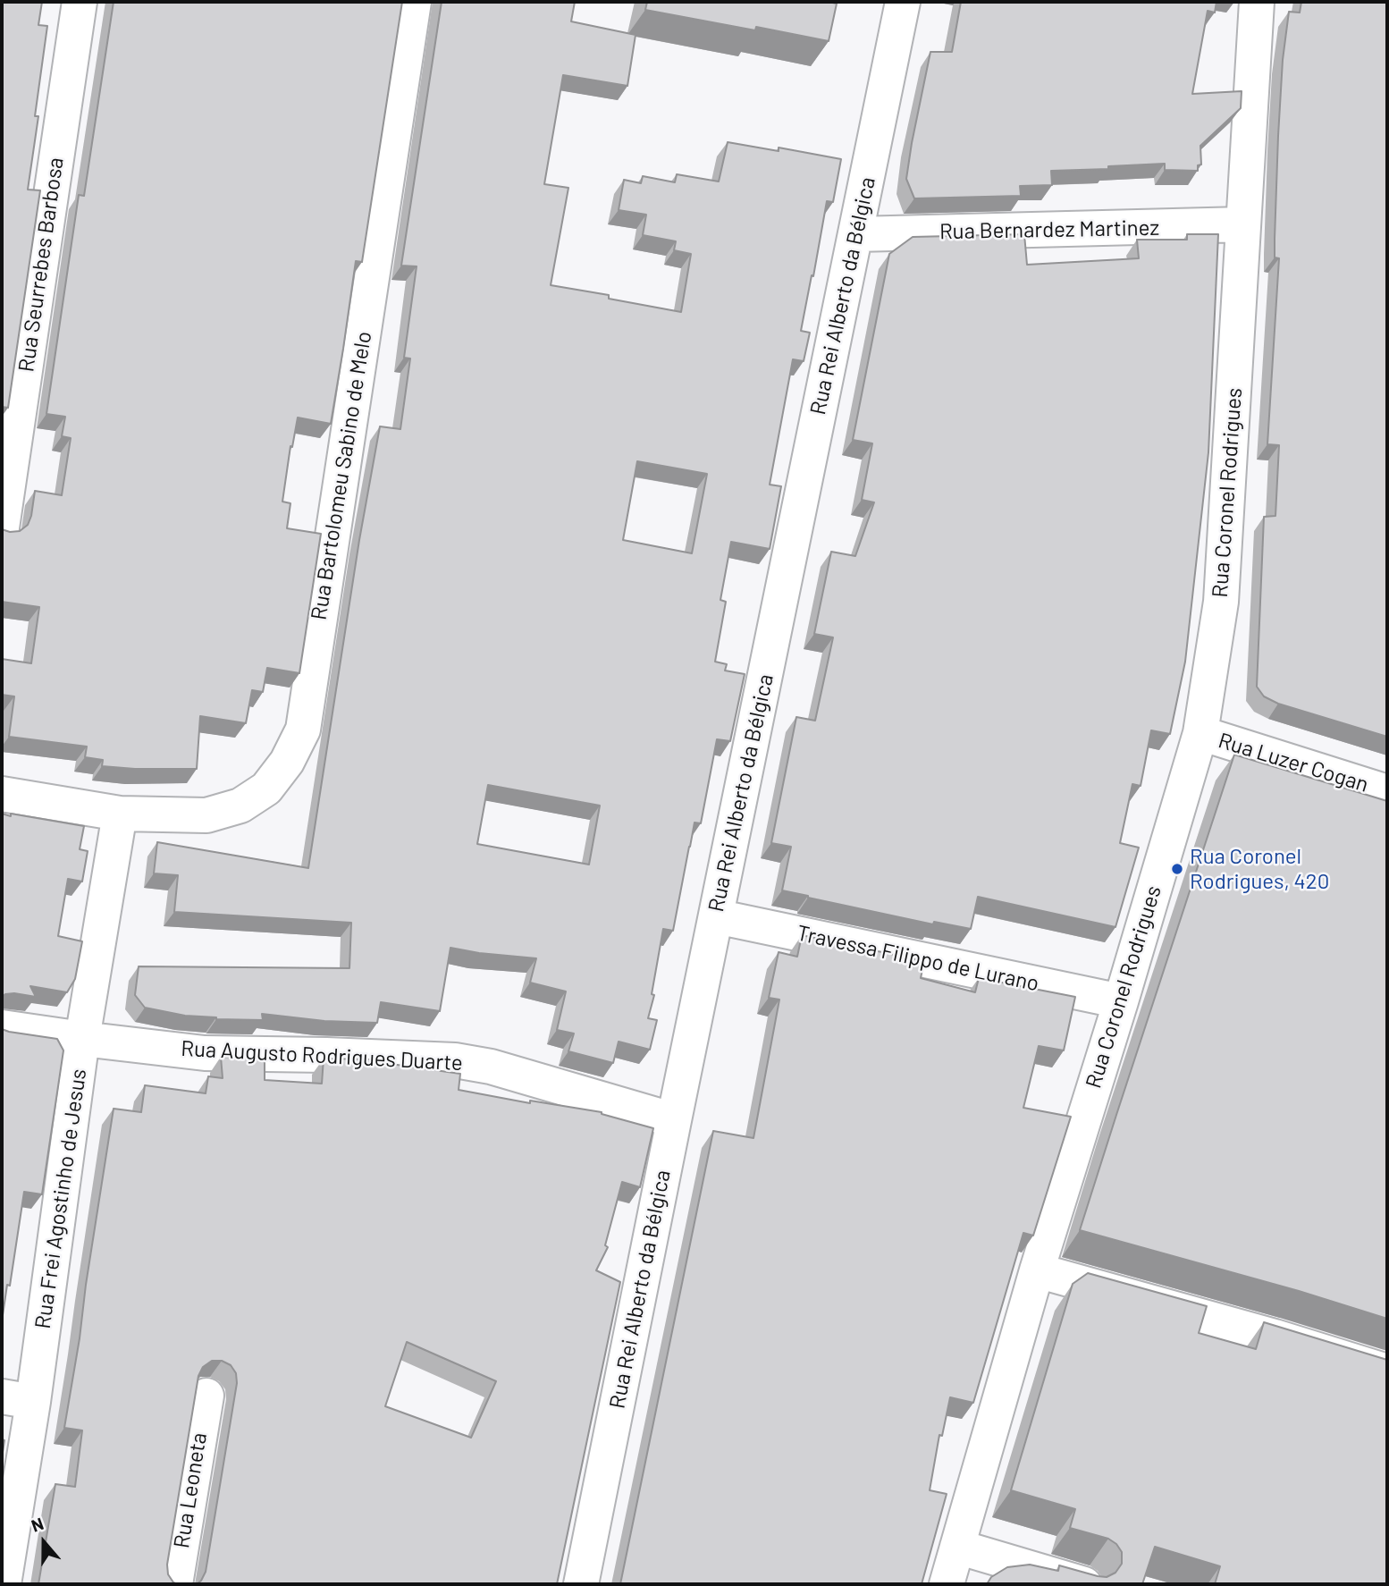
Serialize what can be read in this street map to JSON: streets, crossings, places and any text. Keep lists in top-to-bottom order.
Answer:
{
  "streets": {
    "street": [
      "Rua Bernardez Martinez",
      "Rua Seurrebes Barbosa",
      "Rua Rei Alberto da Bélgica",
      "Rua Bartolomeu Sabino de Melo",
      "Rua Coronel Rodrigues",
      "Rua Luzer Cogan",
      "Travessa Filippo de Lurano",
      "Rua Augusto Rodrigues Duarte",
      "Rua Frei Agostinho de Jesus",
      "Rua Leoneta"
    ]
  },
  "crossings": [
    ["Rua Bernardez Martinez", "Rua Rei Alberto da Bélgica"],
    ["Rua Bernardez Martinez", "Rua Coronel Rodrigues"],
    ["Rua Rei Alberto da Bélgica", "Travessa Filippo de Lurano"],
    ["Rua Rei Alberto da Bélgica", "Rua Augusto Rodrigues Duarte"],
    ["Rua Bartolomeu Sabino de Melo", "Rua Frei Agostinho de Jesus"],
    ["Rua Coronel Rodrigues", "Rua Luzer Cogan"],
    ["Rua Coronel Rodrigues", "Travessa Filippo de Lurano"],
    ["Rua Augusto Rodrigues Duarte", "Rua Frei Agostinho de Jesus"]
  ],
  "places": ["Rua Coronel Rodrigues, 420"],
  "north": "top"
}
